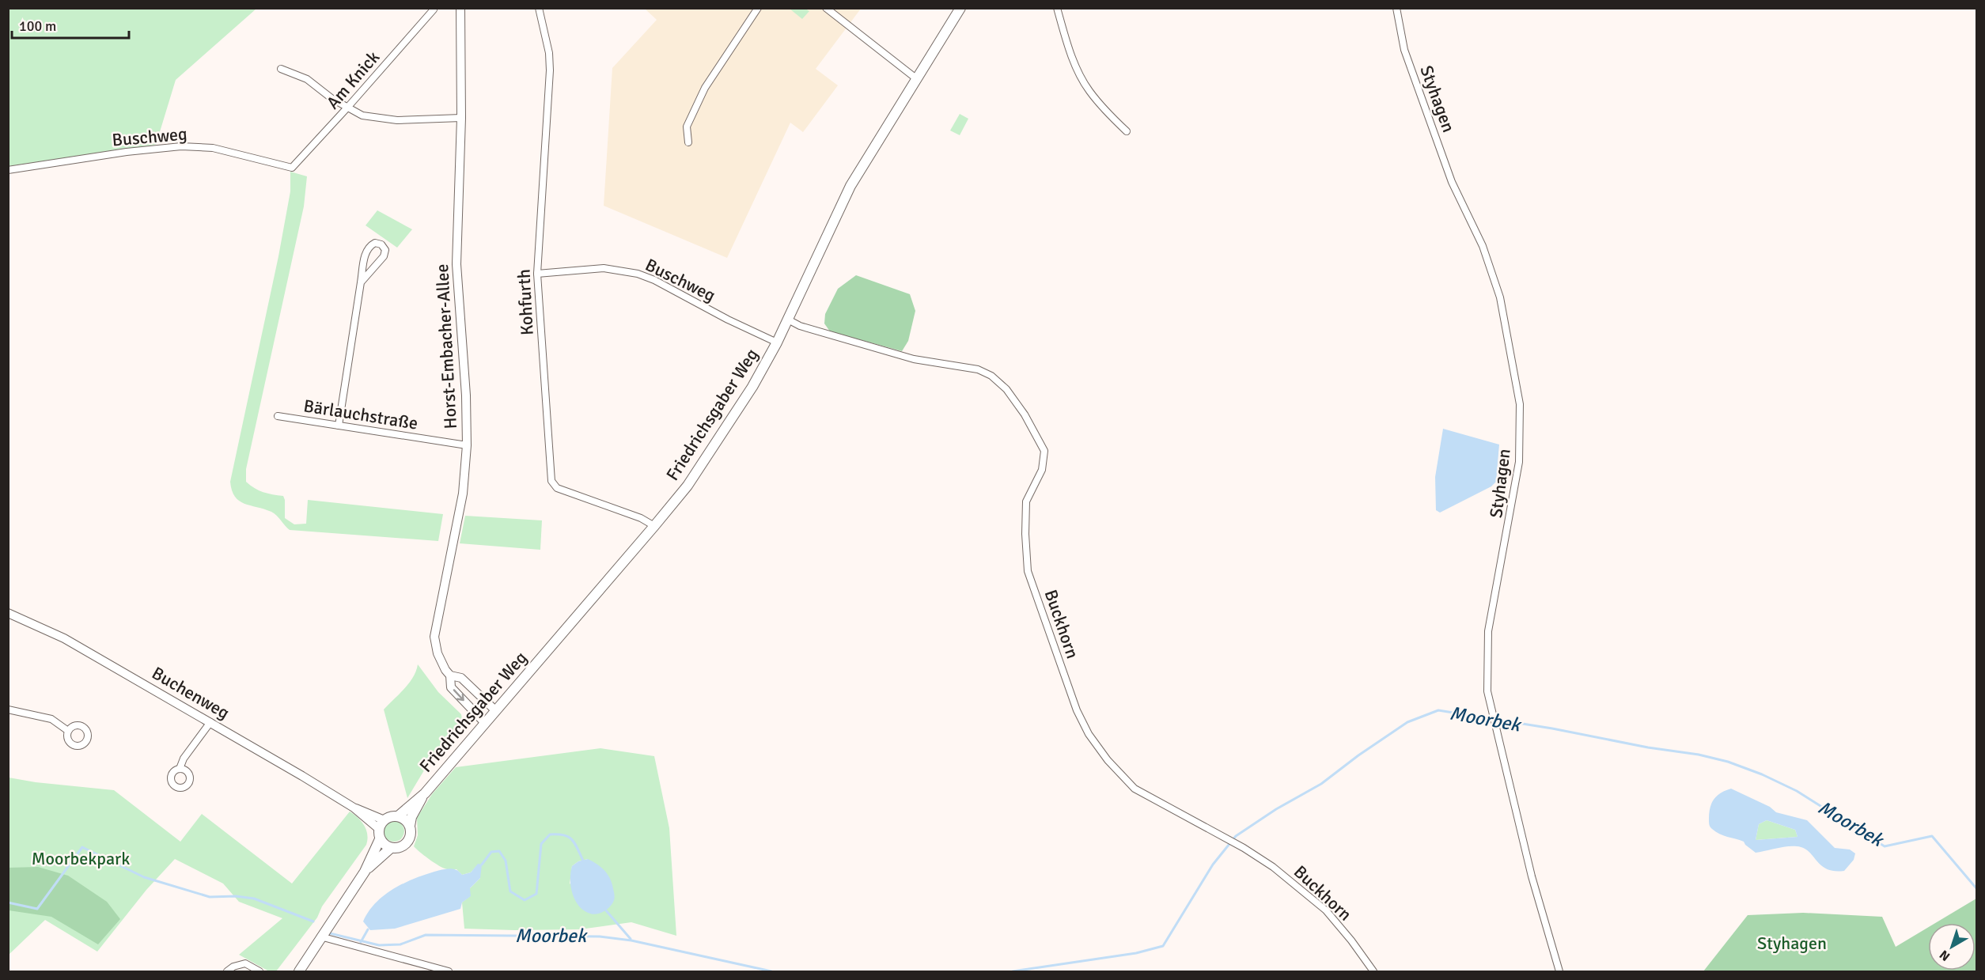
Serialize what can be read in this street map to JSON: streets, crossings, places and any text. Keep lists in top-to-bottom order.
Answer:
{
  "streets": {
    "main road": ["Friedrichsgaber Weg"],
    "street": [
      "Am Knick",
      "Styhagen",
      "Buschweg",
      "Kohfurth",
      "Horst-Embacher-Allee",
      "Bärlauchstraße",
      "Buckhorn",
      "Buchenweg"
    ]
  },
  "crossings": [
    ["Am Knick", "Buschweg"],
    ["Buschweg", "Kohfurth"],
    ["Buschweg", "Friedrichsgaber Weg"],
    ["Kohfurth", "Friedrichsgaber Weg"],
    ["Horst-Embacher-Allee", "Bärlauchstraße"],
    ["Horst-Embacher-Allee", "Friedrichsgaber Weg"],
    ["Friedrichsgaber Weg", "Buckhorn"],
    ["Friedrichsgaber Weg", "Buchenweg"]
  ],
  "water": ["Moorbek"],
  "parks": ["Moorbekpark", "Styhagen"],
  "scale_bar": "100 m",
  "north": "bottom left"
}
